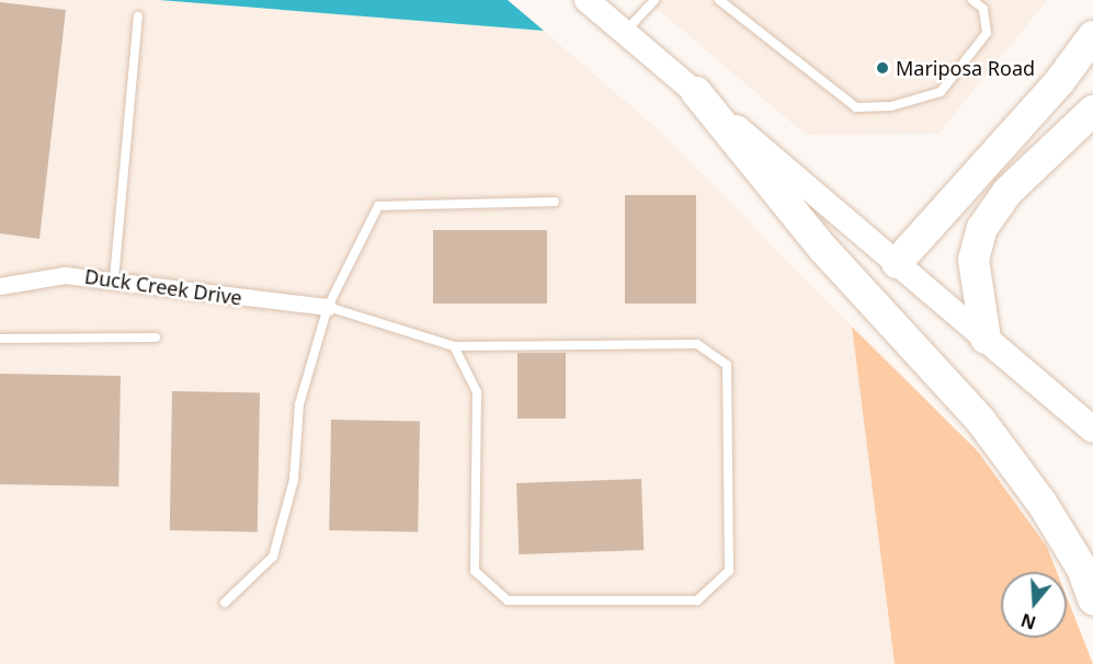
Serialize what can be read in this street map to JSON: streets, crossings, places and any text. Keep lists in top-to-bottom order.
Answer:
{
  "streets": {
    "street": ["Duck Creek Drive"]
  },
  "places": ["Mariposa Road"],
  "north": "bottom"
}
